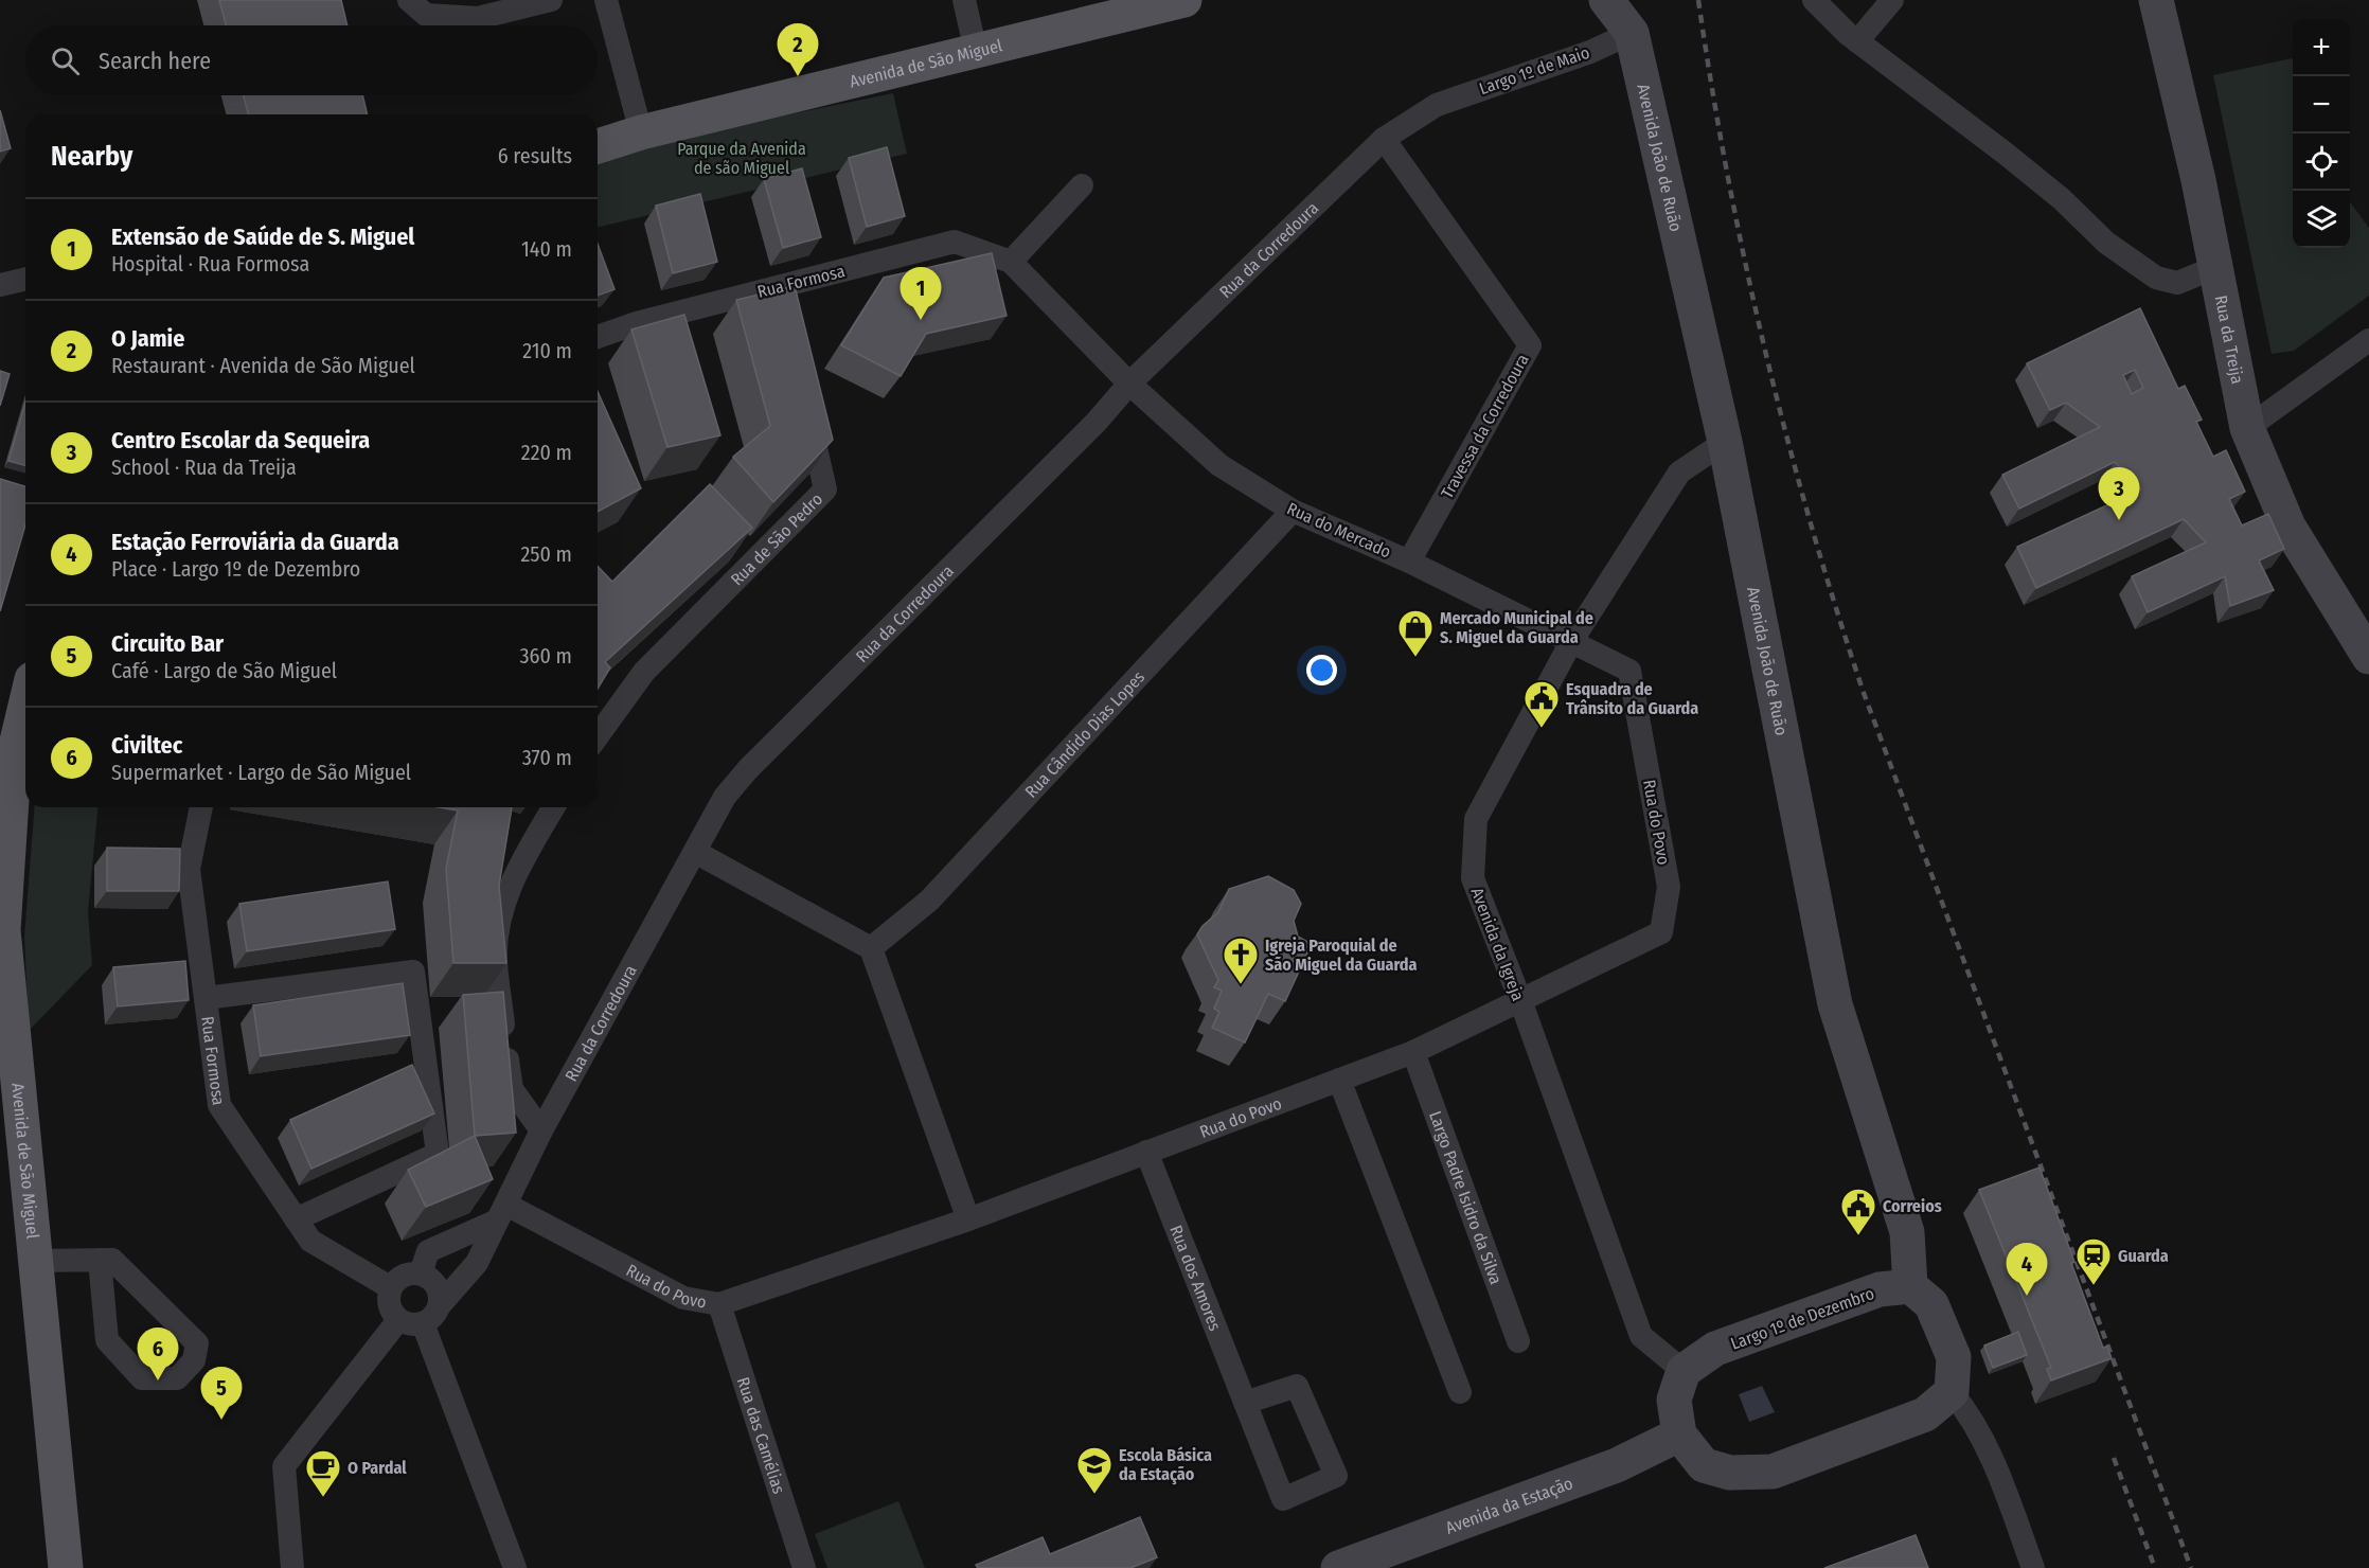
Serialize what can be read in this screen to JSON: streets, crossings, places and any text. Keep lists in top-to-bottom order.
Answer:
{
  "streets": {
    "main road": [
      "Avenida de São Miguel",
      "Avenida João de Ruão",
      "Rua da Treija",
      "Largo 1º de Dezembro",
      "Avenida da Estação"
    ],
    "street": [
      "Largo 1º de Maio",
      "Rua da Corredoura",
      "Rua Formosa",
      "Travessa da Corredoura",
      "Rua do Mercado",
      "Rua de São Pedro",
      "Rua Cândido Dias Lopes",
      "Rua do Povo",
      "Avenida da Igreja",
      "Largo Padre Isidro da Silva",
      "Rua dos Amores",
      "Rua das Camélias"
    ]
  },
  "crossings": [
    ["Largo 1º de Maio", "Avenida João de Ruão"],
    ["Largo 1º de Maio", "Rua da Corredoura"],
    ["Avenida João de Ruão", "Avenida da Igreja"],
    ["Avenida João de Ruão", "Largo 1º de Dezembro"],
    ["Rua da Corredoura", "Rua Formosa"],
    ["Rua da Corredoura", "Travessa da Corredoura"],
    ["Rua da Corredoura", "Rua do Mercado"],
    ["Rua da Corredoura", "Rua do Povo"],
    ["Rua Formosa", "Rua do Mercado"],
    ["Travessa da Corredoura", "Rua do Mercado"],
    ["Rua do Mercado", "Rua Cândido Dias Lopes"],
    ["Rua do Mercado", "Rua do Povo"],
    ["Rua do Mercado", "Avenida da Igreja"],
    ["Rua do Povo", "Avenida da Igreja"],
    ["Rua do Povo", "Largo Padre Isidro da Silva"],
    ["Rua do Povo", "Rua dos Amores"],
    ["Rua do Povo", "Rua das Camélias"],
    ["Avenida da Igreja", "Largo 1º de Dezembro"]
  ],
  "parks": ["Parque da Avenida de são Miguel"],
  "places": {
    "shop": ["Mercado Municipal de S. Miguel da Guarda"],
    "public building": ["Esquadra de Trânsito da Guarda", "Correios"],
    "church": ["Igreja Paroquial de São Miguel da Guarda"],
    "station": ["Guarda"],
    "school or university": ["Escola Básica da Estação"],
    "cafe": ["O Pardal"]
  },
  "page": {
    "map_buttons": ["+", "−"],
    "pins": [
      "2",
      "1",
      "3",
      "4",
      "6",
      "5"
    ],
    "search": "Search here",
    "heading": ["Nearby", "6 results"],
    "list": [
      {
        "mark": "1",
        "name": "Extensão de Saúde de S. Miguel",
        "note": "Hospital · Rua Formosa",
        "value": "140 m"
      },
      {
        "mark": "2",
        "name": "O Jamie",
        "note": "Restaurant · Avenida de São Miguel",
        "value": "210 m"
      },
      {
        "mark": "3",
        "name": "Centro Escolar da Sequeira",
        "note": "School · Rua da Treija",
        "value": "220 m"
      },
      {
        "mark": "4",
        "name": "Estação Ferroviária da Guarda",
        "note": "Place · Largo 1º de Dezembro",
        "value": "250 m"
      },
      {
        "mark": "5",
        "name": "Circuito Bar",
        "note": "Café · Largo de São Miguel",
        "value": "360 m"
      },
      {
        "mark": "6",
        "name": "Civiltec",
        "note": "Supermarket · Largo de São Miguel",
        "value": "370 m"
      }
    ]
  }
}
